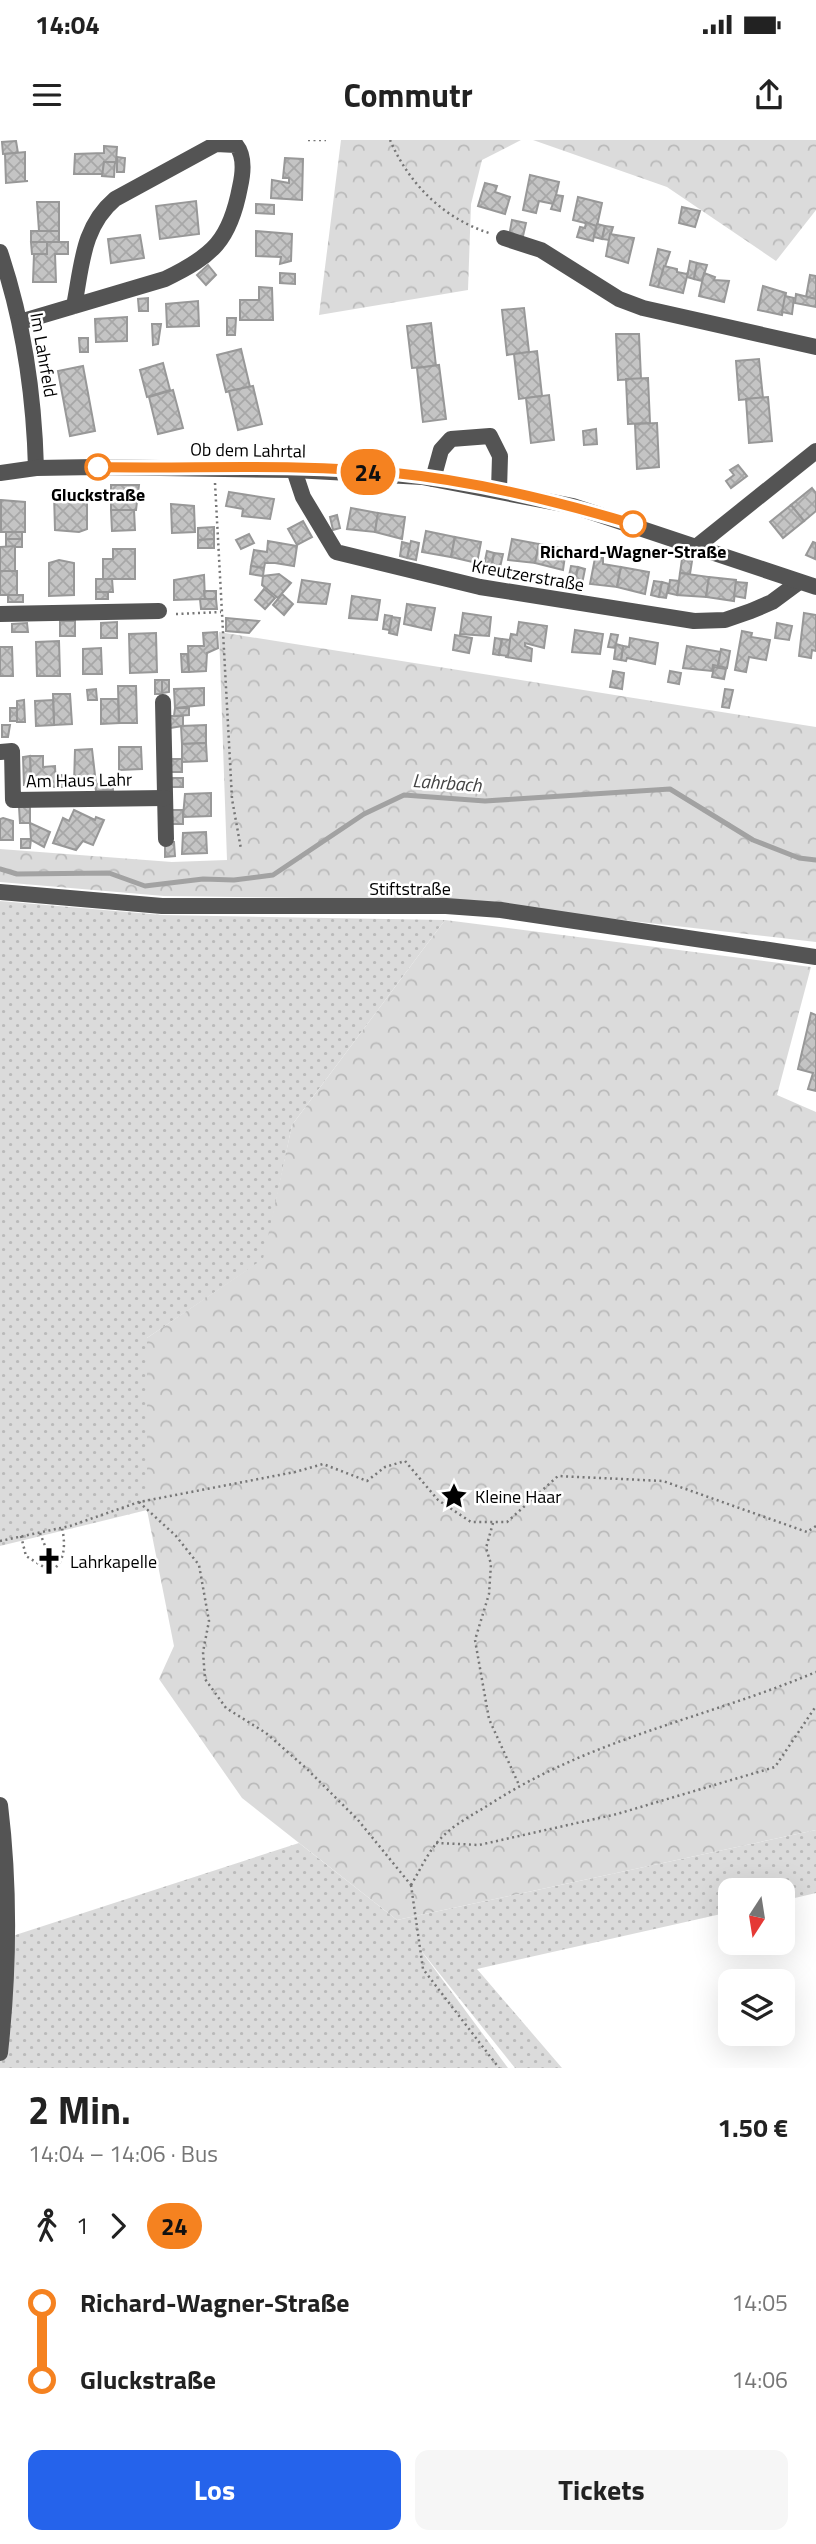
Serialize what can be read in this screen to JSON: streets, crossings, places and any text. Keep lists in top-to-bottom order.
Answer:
{
  "streets": {
    "street": [
      "Im Lahrfeld",
      "Ob dem Lahrtal",
      "Kreutzerstraße",
      "Am Haus Lahr",
      "Stiftstraße"
    ]
  },
  "crossings": [
    ["Im Lahrfeld", "Ob dem Lahrtal"],
    ["Ob dem Lahrtal", "Kreutzerstraße"]
  ],
  "water": ["Lahrbach"],
  "places": {
    "other": ["Gluckstraße", "Richard-Wagner-Straße"],
    "place": ["Kleine Haar"],
    "church": ["Lahrkapelle"]
  },
  "lines": ["bus line 24"],
  "north": "bottom",
  "page": {
    "status": "14:04",
    "header": "Commutr",
    "on_map": "24",
    "heading": ["2 Min.", "14:04 – 14:06 · Bus", "1.50 €"],
    "legs": ["1", "24"],
    "list": [
      {
        "name": "Richard-Wagner-Straße",
        "value": "14:05"
      },
      {
        "name": "Gluckstraße",
        "value": "14:06"
      }
    ],
    "buttons": ["Los", "Tickets"]
  }
}
